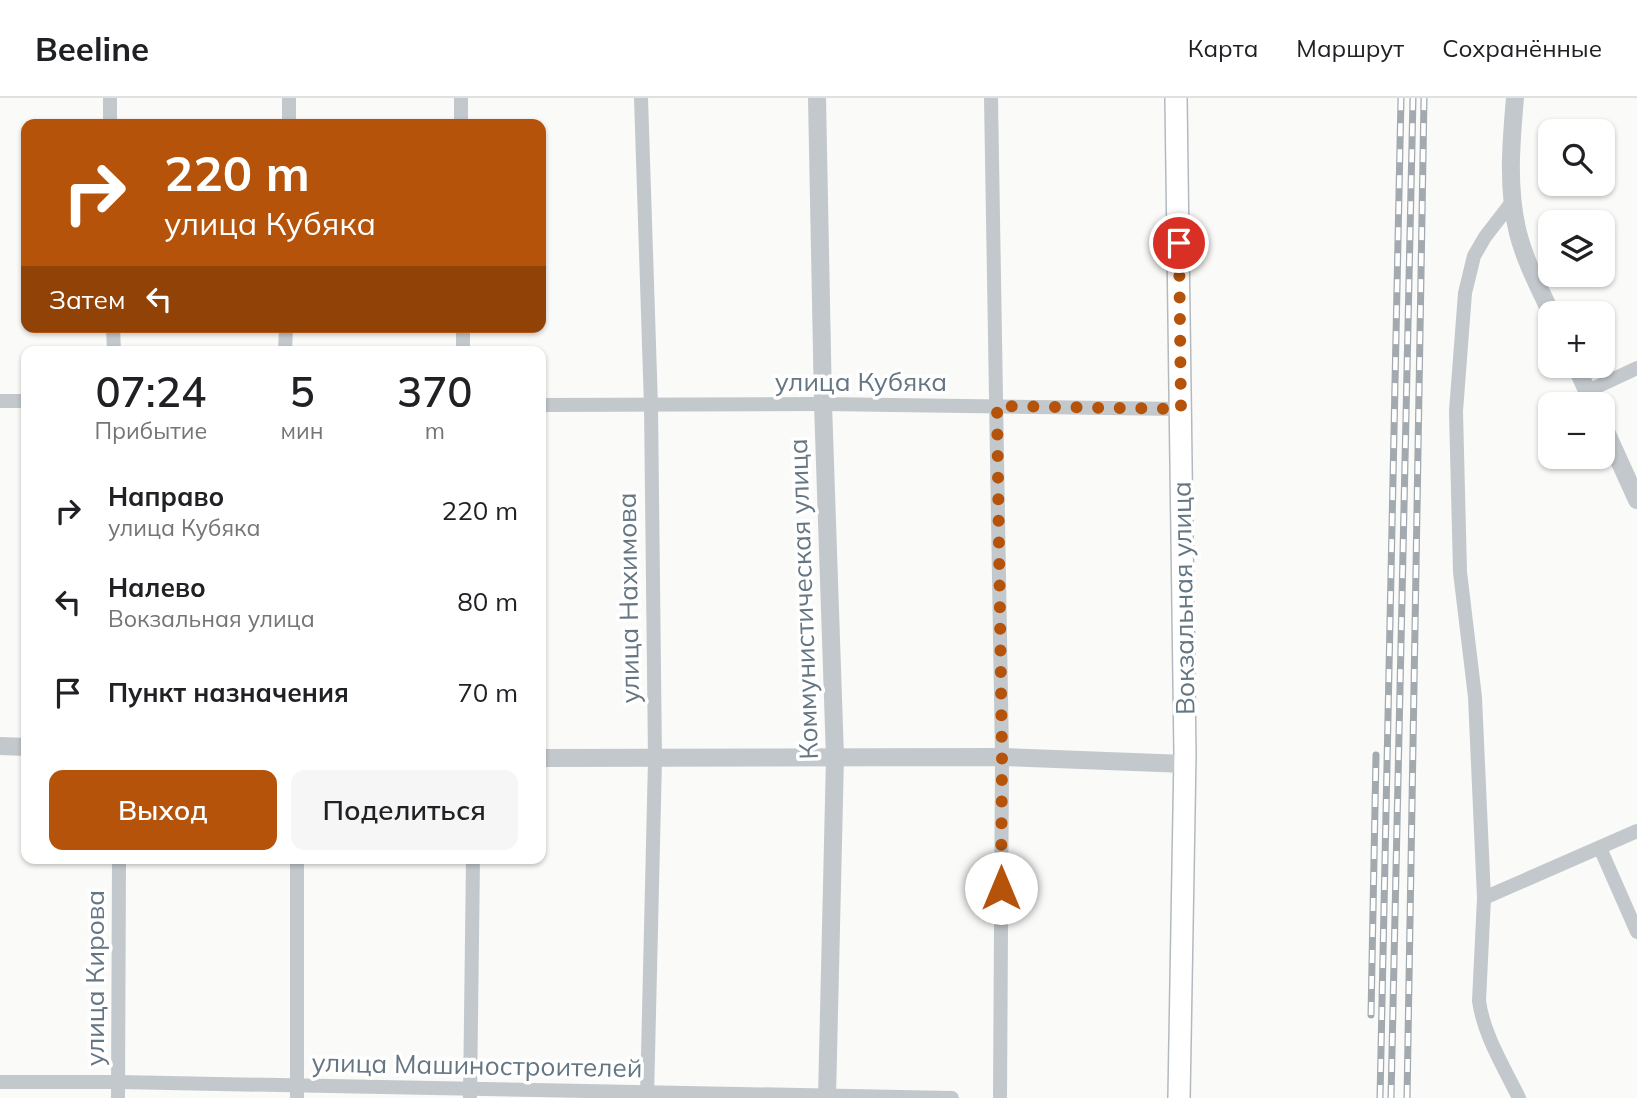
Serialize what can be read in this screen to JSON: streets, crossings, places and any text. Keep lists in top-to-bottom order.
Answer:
{
  "streets": {
    "main road": ["Вокзальная улица"],
    "street": [
      "улица Кубяка",
      "улица Нахимова",
      "Коммунистическая улица",
      "улица Кирова",
      "улица Машиностроителей"
    ]
  },
  "crossings": [
    ["улица Кубяка", "улица Нахимова"],
    ["улица Кубяка", "Вокзальная улица"],
    ["улица Кубяка", "Коммунистическая улица"],
    ["улица Нахимова", "улица Машиностроителей"],
    ["Коммунистическая улица", "улица Машиностроителей"],
    ["улица Кирова", "улица Машиностроителей"]
  ],
  "page": {
    "header": "Beeline",
    "nav": ["Карта", "Маршрут", "Сохранённые"],
    "map_buttons": ["+", "−"],
    "turn": ["220 m", "улица Кубяка"],
    "then": "Затем",
    "eta": [
      "07:24",
      "Прибытие",
      "5",
      "мин",
      "370",
      "m"
    ],
    "list": [
      {
        "name": "Направо",
        "note": "улица Кубяка",
        "value": "220 m"
      },
      {
        "name": "Налево",
        "note": "Вокзальная улица",
        "value": "80 m"
      },
      {
        "name": "Пункт назначения",
        "value": "70 m"
      }
    ],
    "buttons": ["Выход", "Поделиться"]
  }
}
